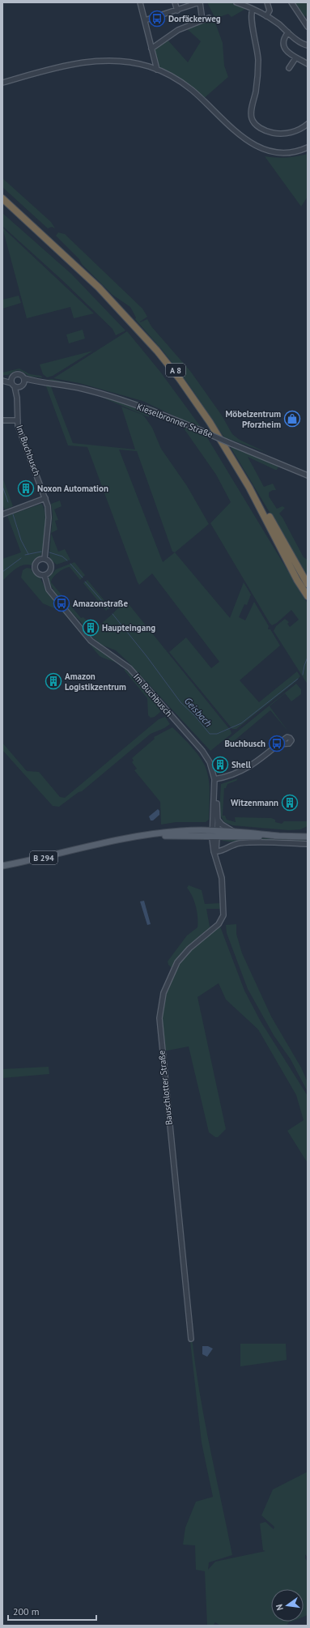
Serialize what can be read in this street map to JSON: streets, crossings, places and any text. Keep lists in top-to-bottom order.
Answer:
{
  "streets": {
    "highway": ["A 8"],
    "main road": ["B 294"],
    "street": ["Kieselbronner Straße", "Im Buchbusch", "Bauschlotter Straße"]
  },
  "crossings": [
    ["Im Buchbusch", "B 294"],
    ["Im Buchbusch", "Bauschlotter Straße"],
    ["B 294", "Bauschlotter Straße"]
  ],
  "water": ["Geisbach"],
  "places": {
    "bus stop": ["Dorfäckerweg", "Amazonstraße", "Buchbusch"],
    "shop": ["Möbelzentrum Pforzheim"],
    "building": [
      "Noxon Automation",
      "Haupteingang",
      "Amazon Logistikzentrum",
      "Shell",
      "Witzenmann"
    ]
  },
  "scale_bar": "200 m",
  "north": "left"
}
